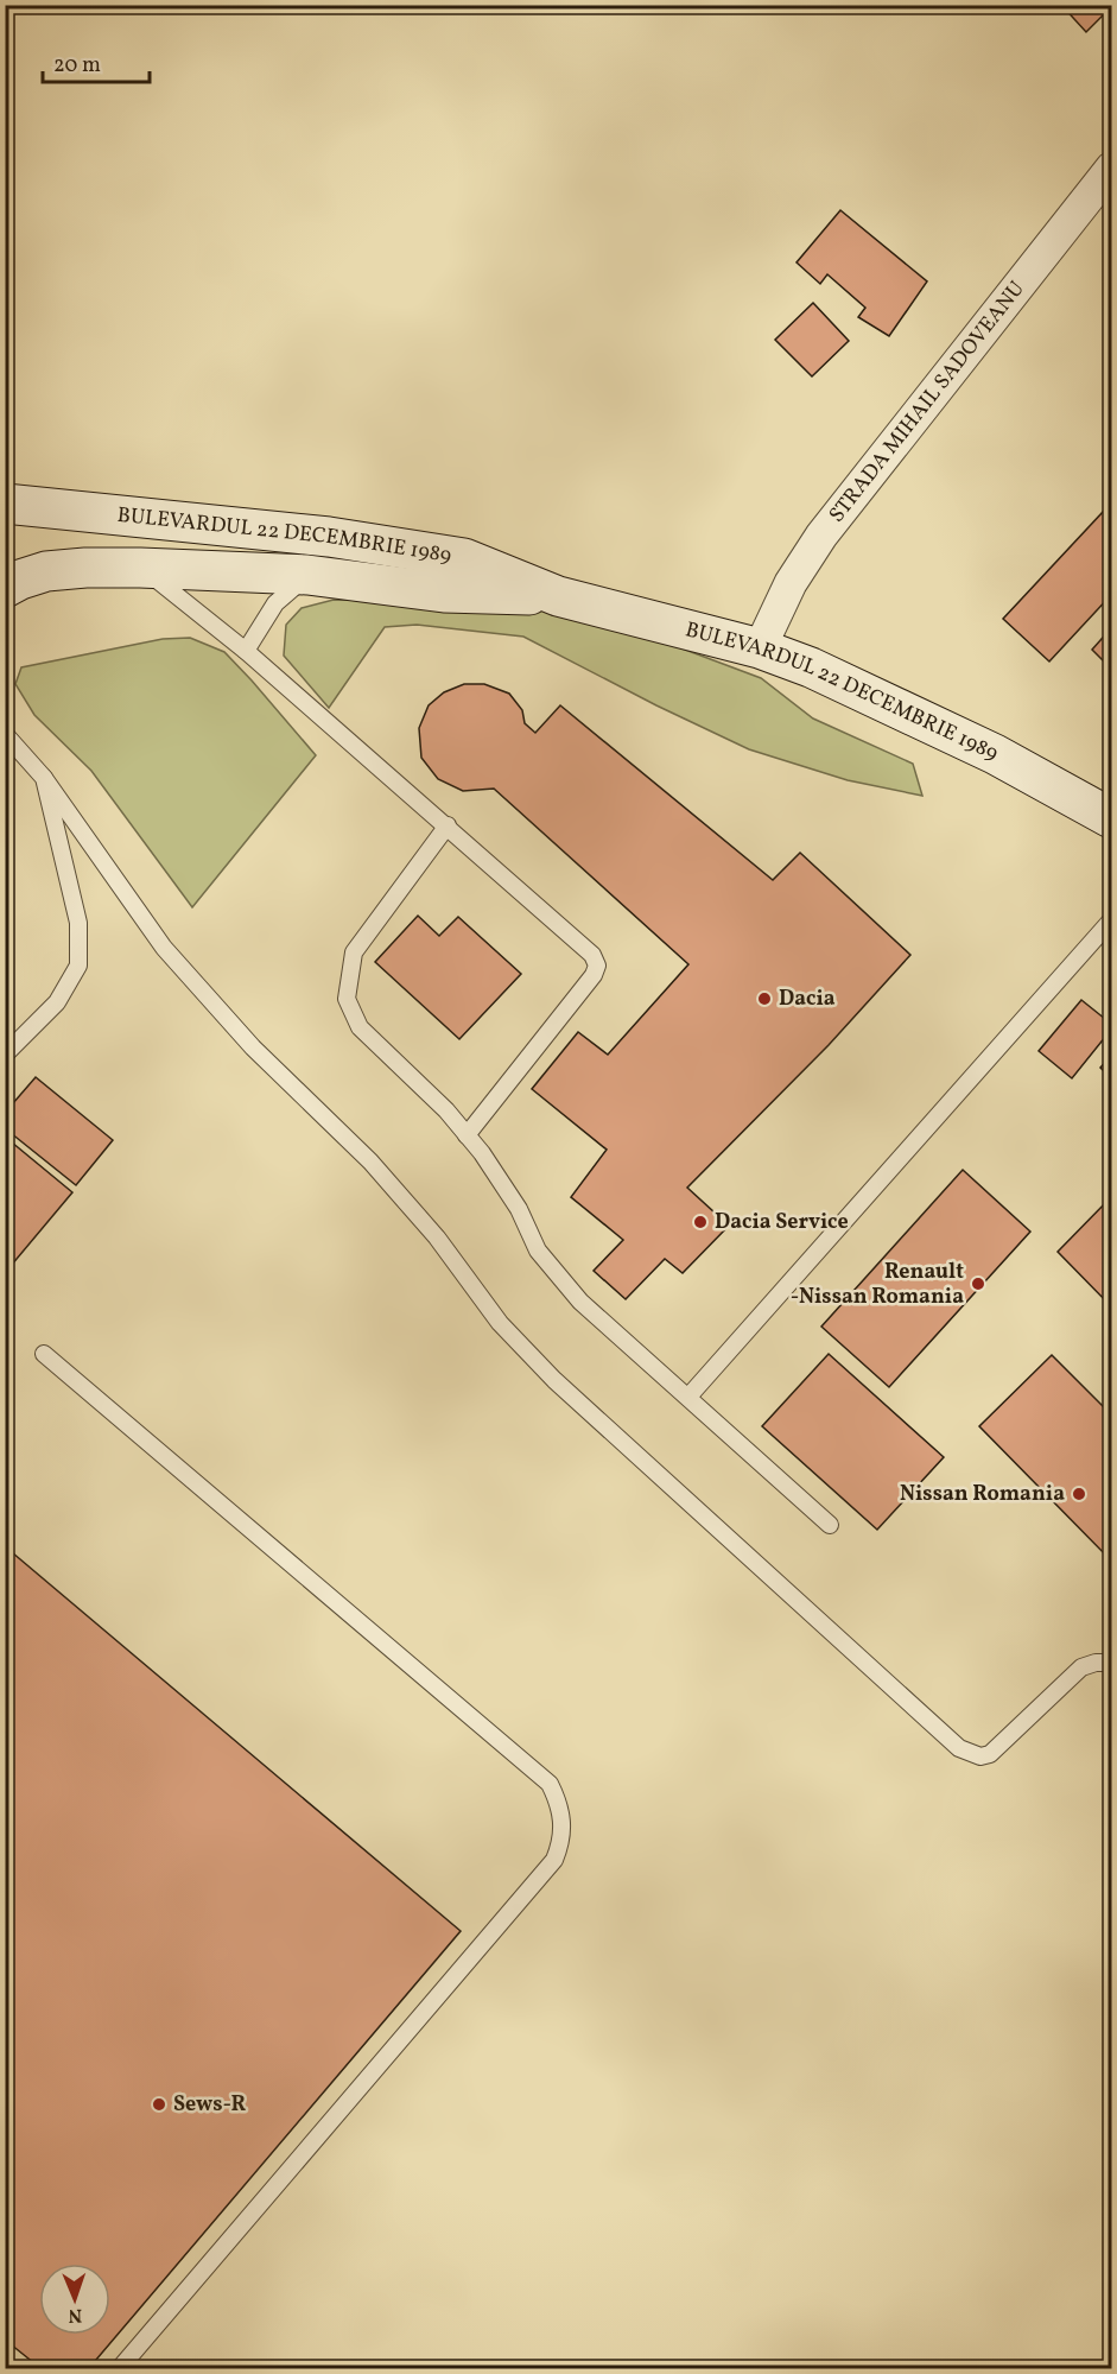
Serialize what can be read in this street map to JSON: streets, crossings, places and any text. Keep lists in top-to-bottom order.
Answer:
{
  "streets": {
    "main road": ["BULEVARDUL 22 DECEMBRIE 1989"],
    "street": ["STRADA MIHAIL SADOVEANU"]
  },
  "crossings": [
    ["STRADA MIHAIL SADOVEANU", "BULEVARDUL 22 DECEMBRIE 1989"]
  ],
  "places": [
    "Dacia",
    "Dacia Service",
    "Renault -Nissan Romania",
    "Nissan Romania",
    "Sews-R"
  ],
  "scale_bar": "20 m",
  "north": "bottom"
}
